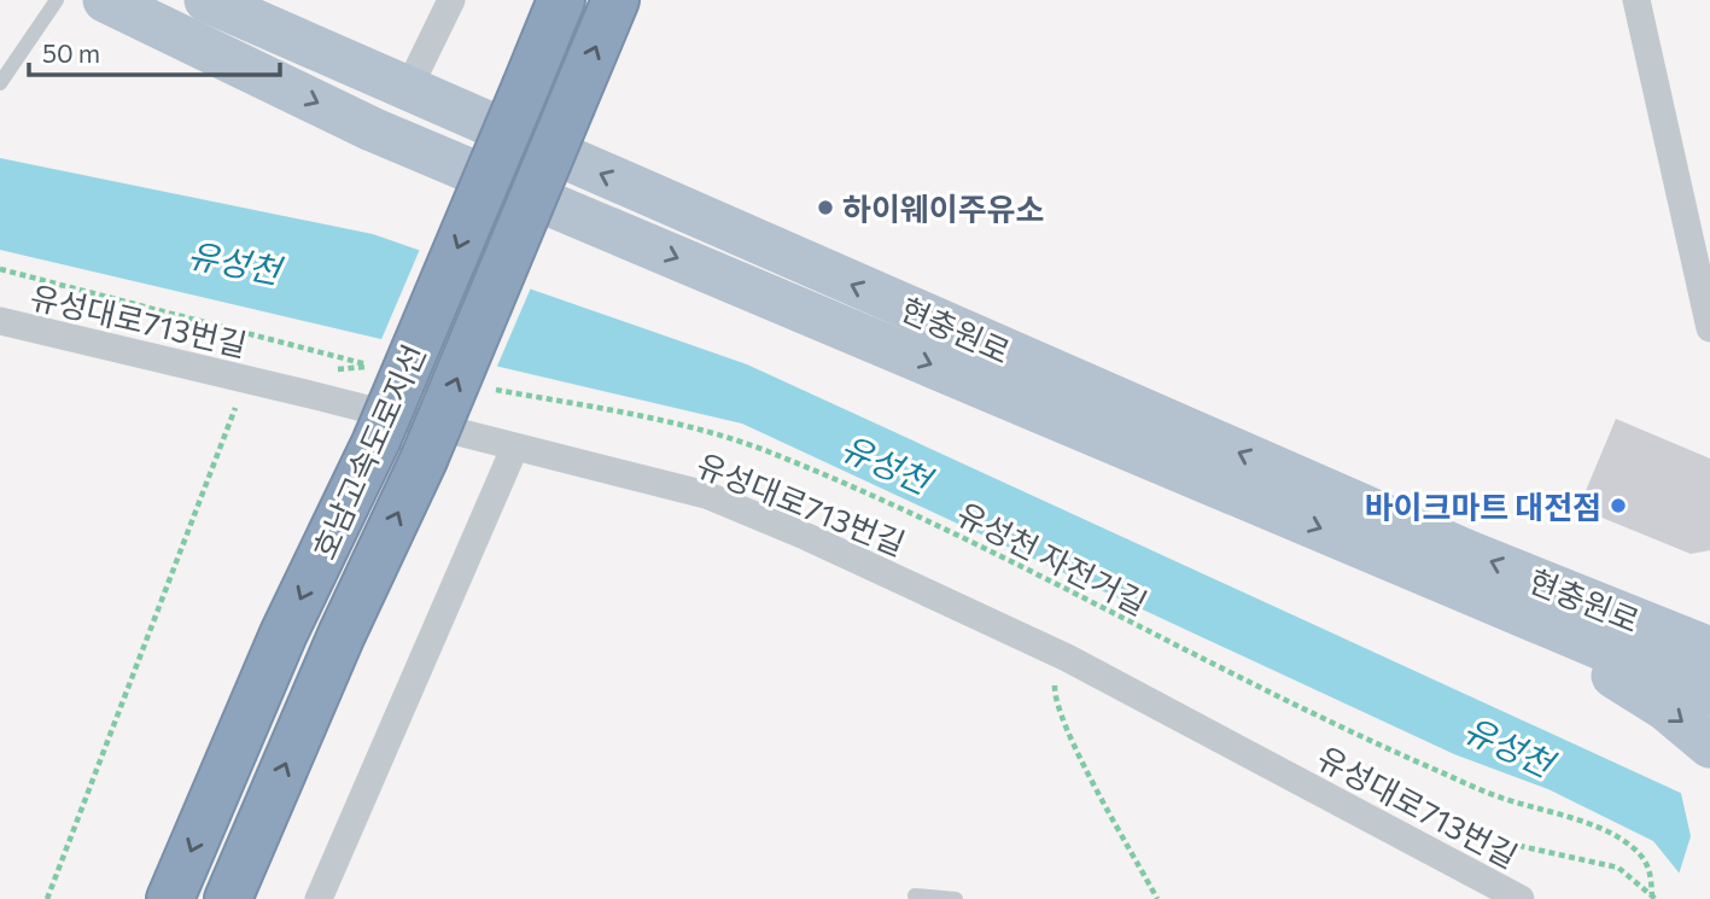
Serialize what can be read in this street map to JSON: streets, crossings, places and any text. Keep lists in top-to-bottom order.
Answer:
{
  "streets": {
    "highway": ["호남고속도로지선"],
    "main road": ["현충원로"],
    "street": ["유성대로713번길"],
    "path": ["유성천 자전거길"]
  },
  "crossings": [
    ["유성대로713번길", "유성천 자전거길"]
  ],
  "water": ["유성천"],
  "places": ["하이웨이주유소", "바이크마트 대전점"],
  "scale_bar": "50 m"
}
